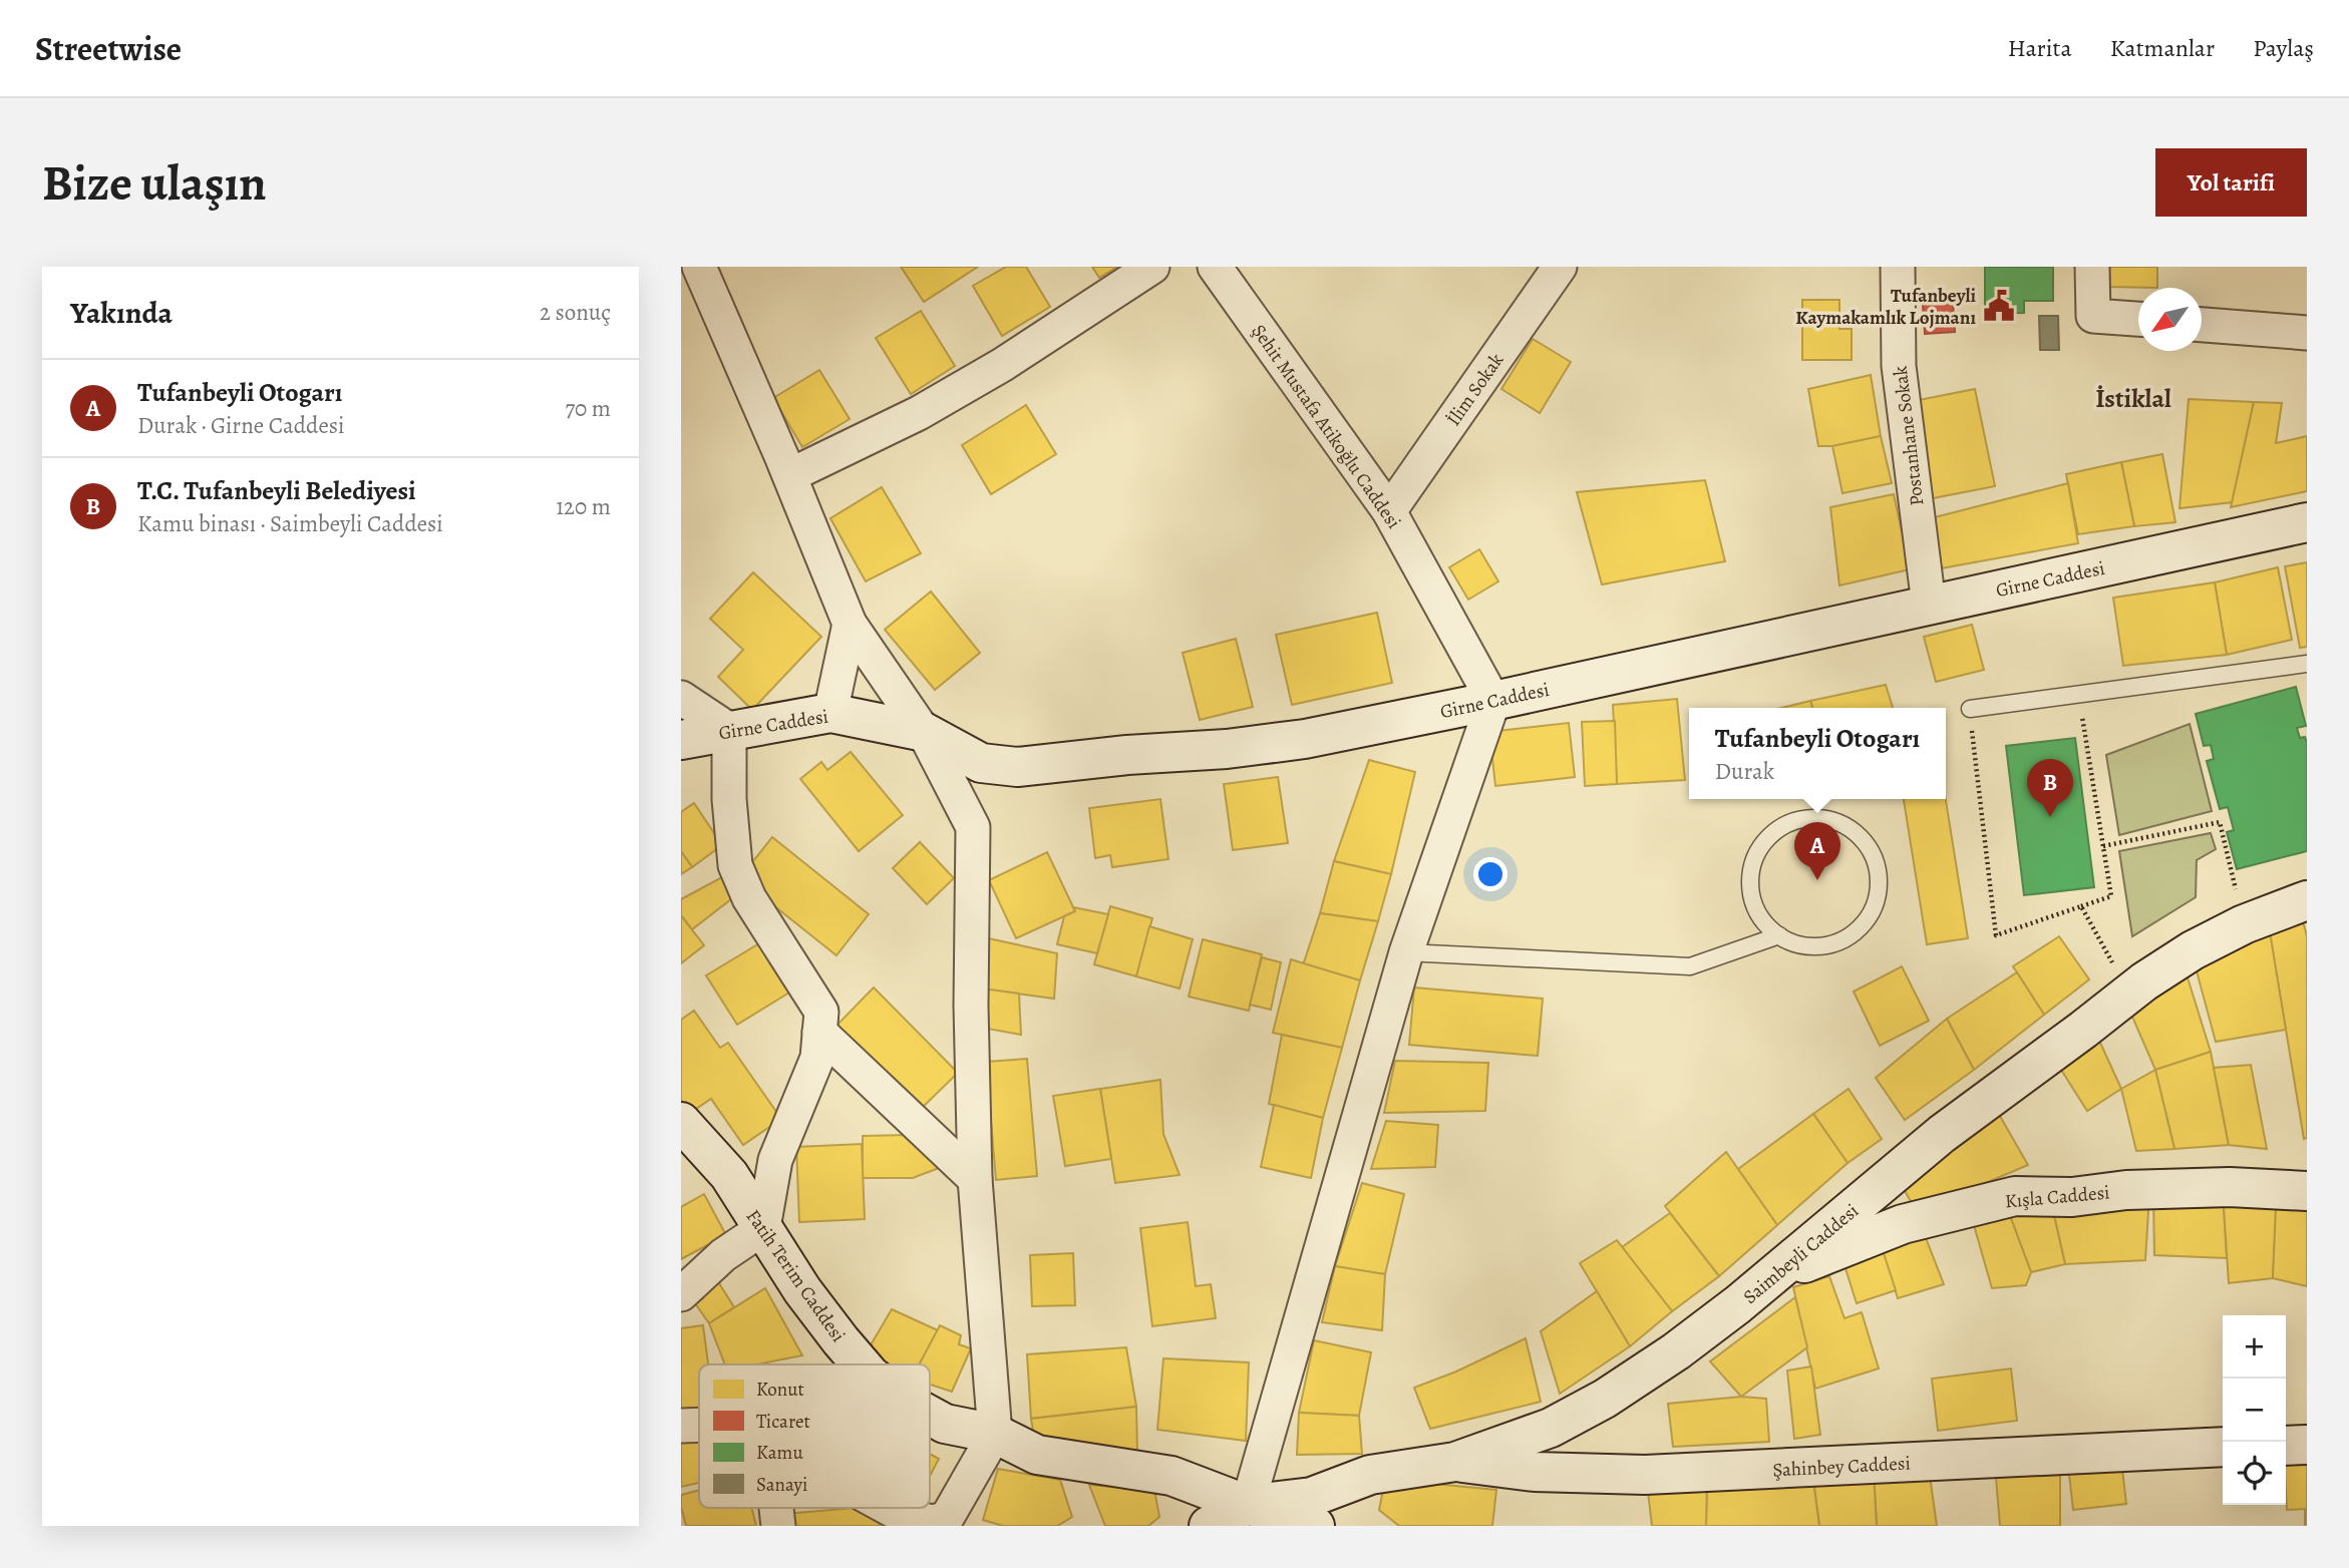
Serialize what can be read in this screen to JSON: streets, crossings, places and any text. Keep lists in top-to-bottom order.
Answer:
{
  "streets": {
    "street": [
      "İlim Sokak",
      "Şehit Mustafa Atikoğlu Caddesi",
      "Postanhane Sokak",
      "Girne Caddesi",
      "Kışla Caddesi",
      "Saimbeyli Caddesi",
      "Fatih Terim Caddesi",
      "Şahinbey Caddesi"
    ]
  },
  "crossings": [
    ["İlim Sokak", "Şehit Mustafa Atikoğlu Caddesi"],
    ["Şehit Mustafa Atikoğlu Caddesi", "Girne Caddesi"],
    ["Postanhane Sokak", "Girne Caddesi"],
    ["Kışla Caddesi", "Saimbeyli Caddesi"],
    ["Saimbeyli Caddesi", "Fatih Terim Caddesi"],
    ["Saimbeyli Caddesi", "Şahinbey Caddesi"]
  ],
  "districts": ["İstiklal"],
  "places": {
    "public building": ["Tufanbeyli Kaymakamlık Lojmanı"]
  },
  "legend": [
    "Konut",
    "Ticaret",
    "Kamu",
    "Sanayi"
  ],
  "north": "bottom left",
  "page": {
    "header": "Streetwise",
    "nav": ["Harita", "Katmanlar", "Paylaş"],
    "buttons": "Yol tarifi",
    "title": "Bize ulaşın",
    "heading": ["Yakında", "2 sonuç"],
    "list": [
      {
        "mark": "A",
        "name": "Tufanbeyli Otogarı",
        "note": "Durak · Girne Caddesi",
        "value": "70 m"
      },
      {
        "mark": "B",
        "name": "T.C. Tufanbeyli Belediyesi",
        "note": "Kamu binası · Saimbeyli Caddesi",
        "value": "120 m"
      }
    ],
    "popup": ["Tufanbeyli Otogarı", "Durak"],
    "pins": ["B", "A"],
    "map_buttons": ["+", "−"]
  }
}
